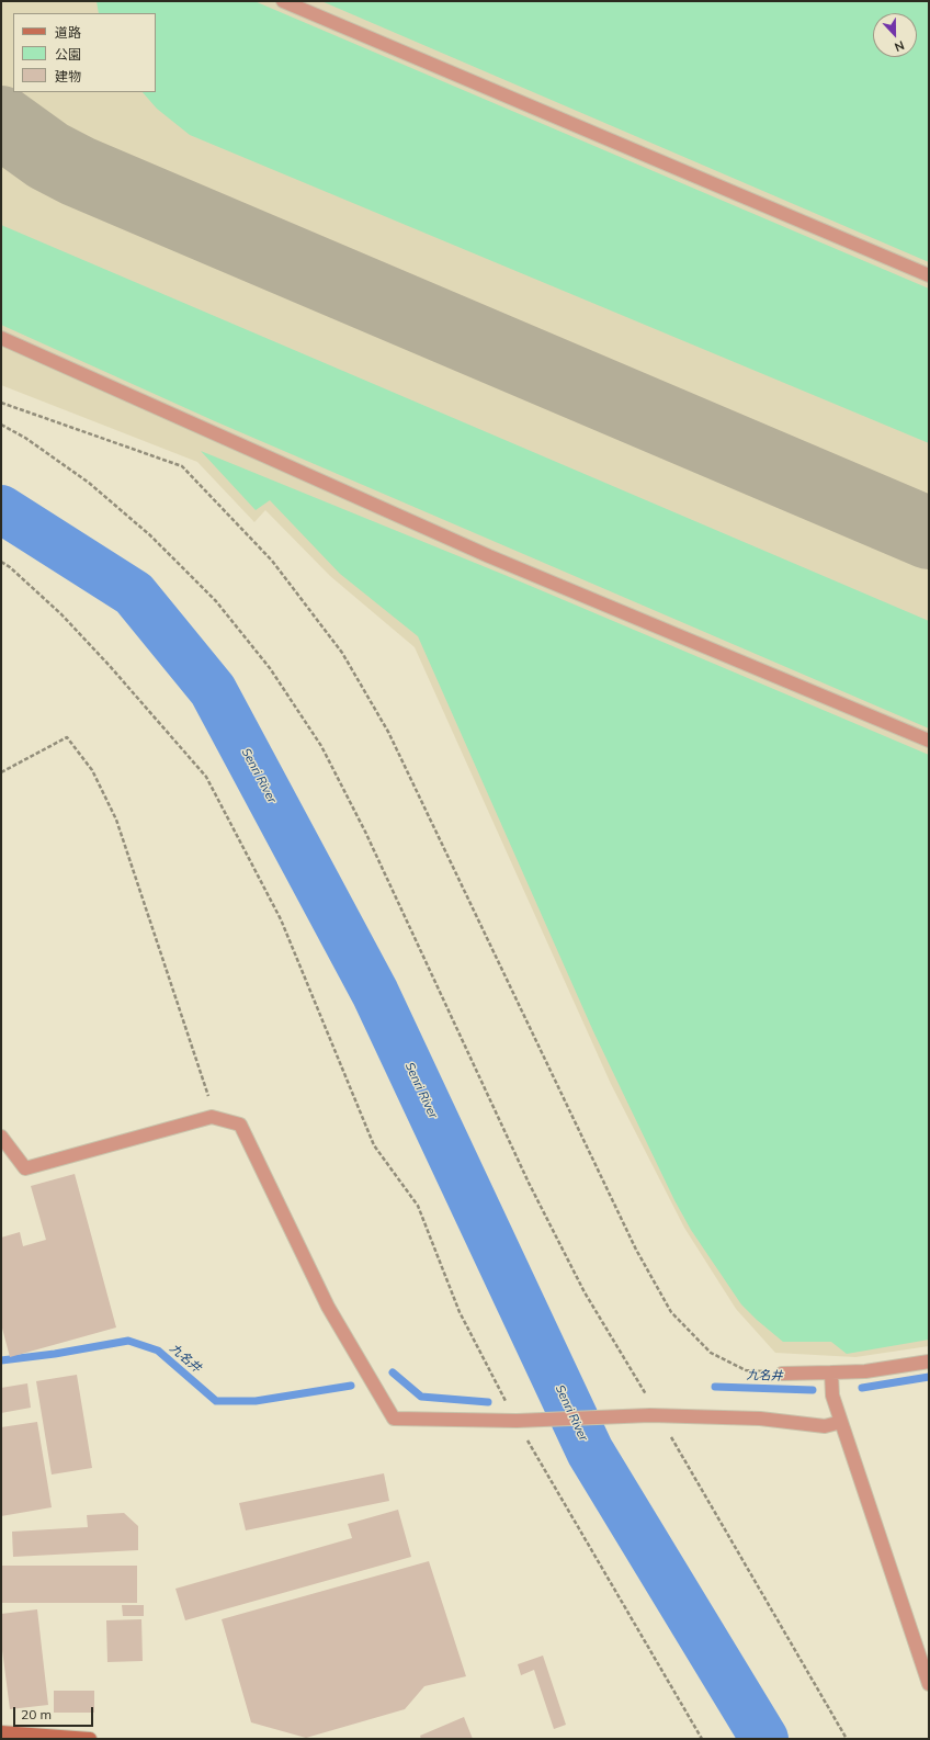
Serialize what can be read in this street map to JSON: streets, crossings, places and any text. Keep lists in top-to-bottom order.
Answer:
{
  "water": ["Senri River", "九名井"],
  "legend": ["道路", "公園", "建物"],
  "scale_bar": "20 m",
  "north": "bottom"
}
